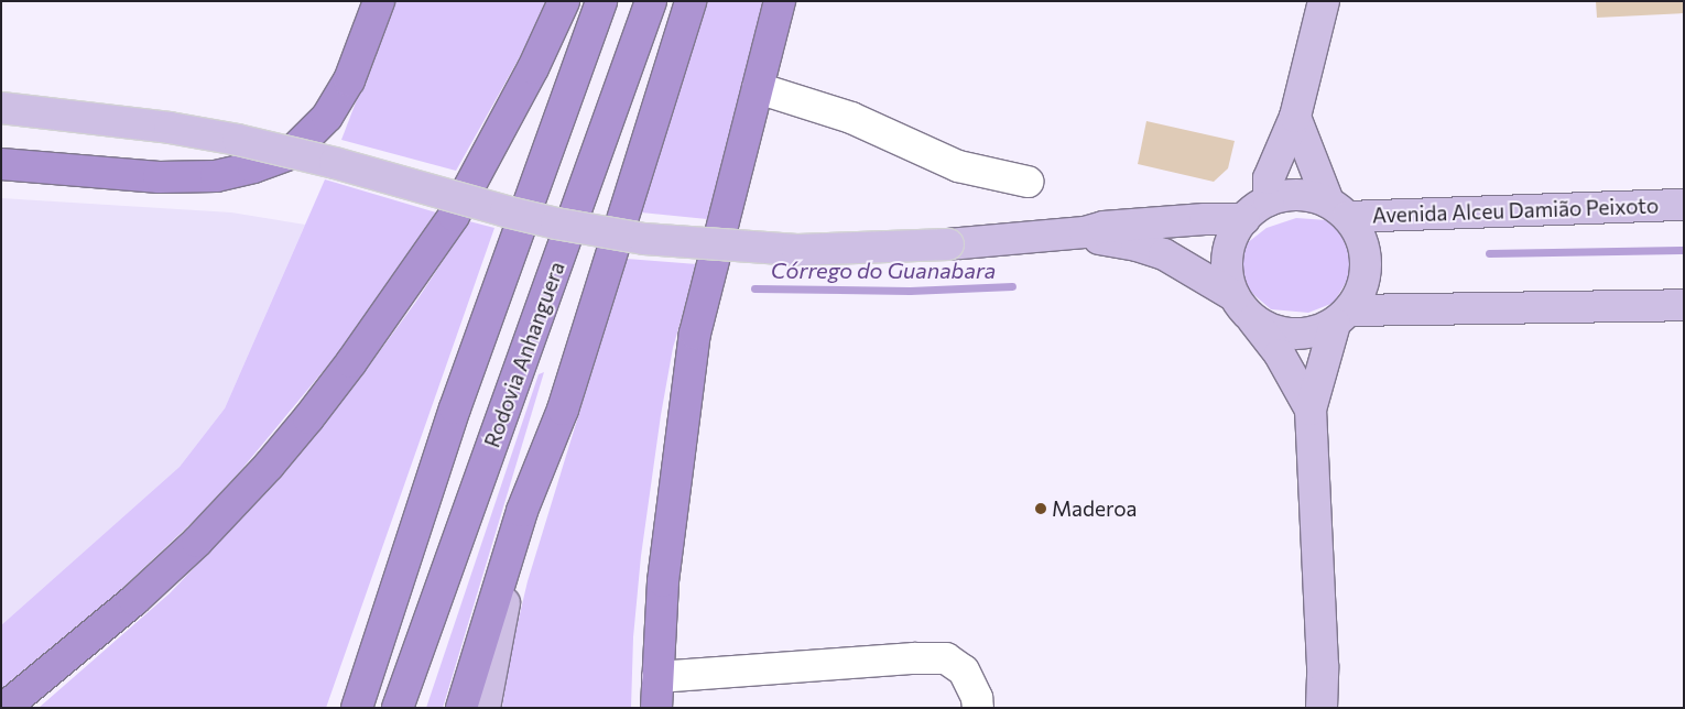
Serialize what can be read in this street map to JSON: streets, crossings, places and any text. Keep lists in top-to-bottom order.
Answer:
{
  "streets": {
    "highway": ["Rodovia Anhanguera"],
    "main road": ["Avenida Alceu Damião Peixoto"]
  },
  "water": ["Córrego do Guanabara"],
  "places": ["Maderoa"]
}
